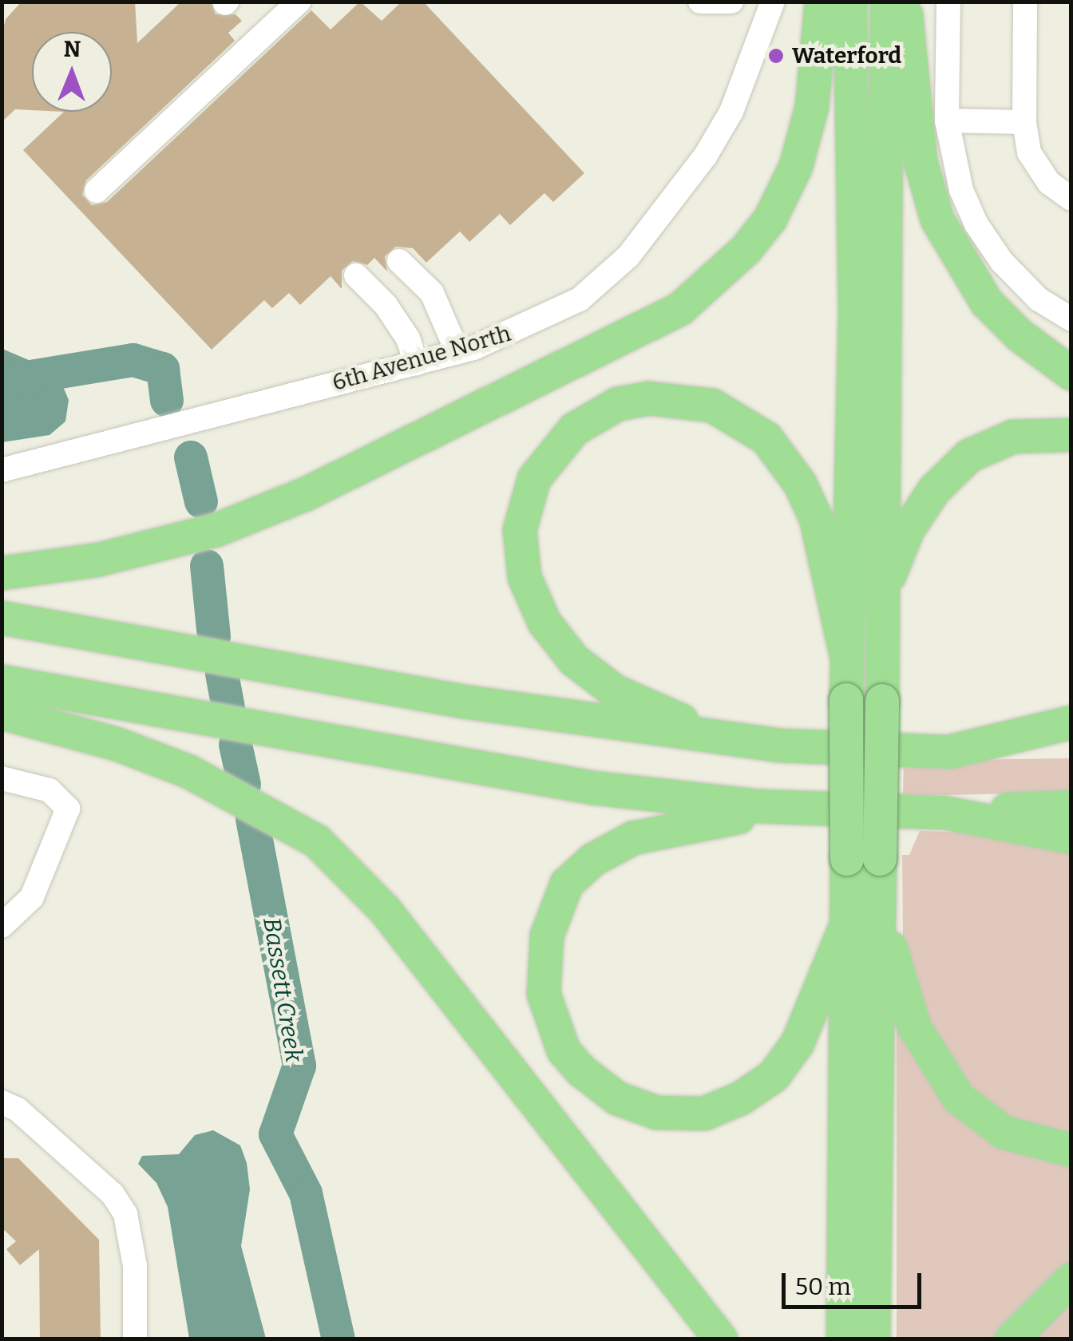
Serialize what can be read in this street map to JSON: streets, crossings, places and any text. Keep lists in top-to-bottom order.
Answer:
{
  "streets": {
    "street": ["6th Avenue North"]
  },
  "water": ["Bassett Creek"],
  "places": ["Waterford"],
  "scale_bar": "50 m",
  "north": "top"
}
